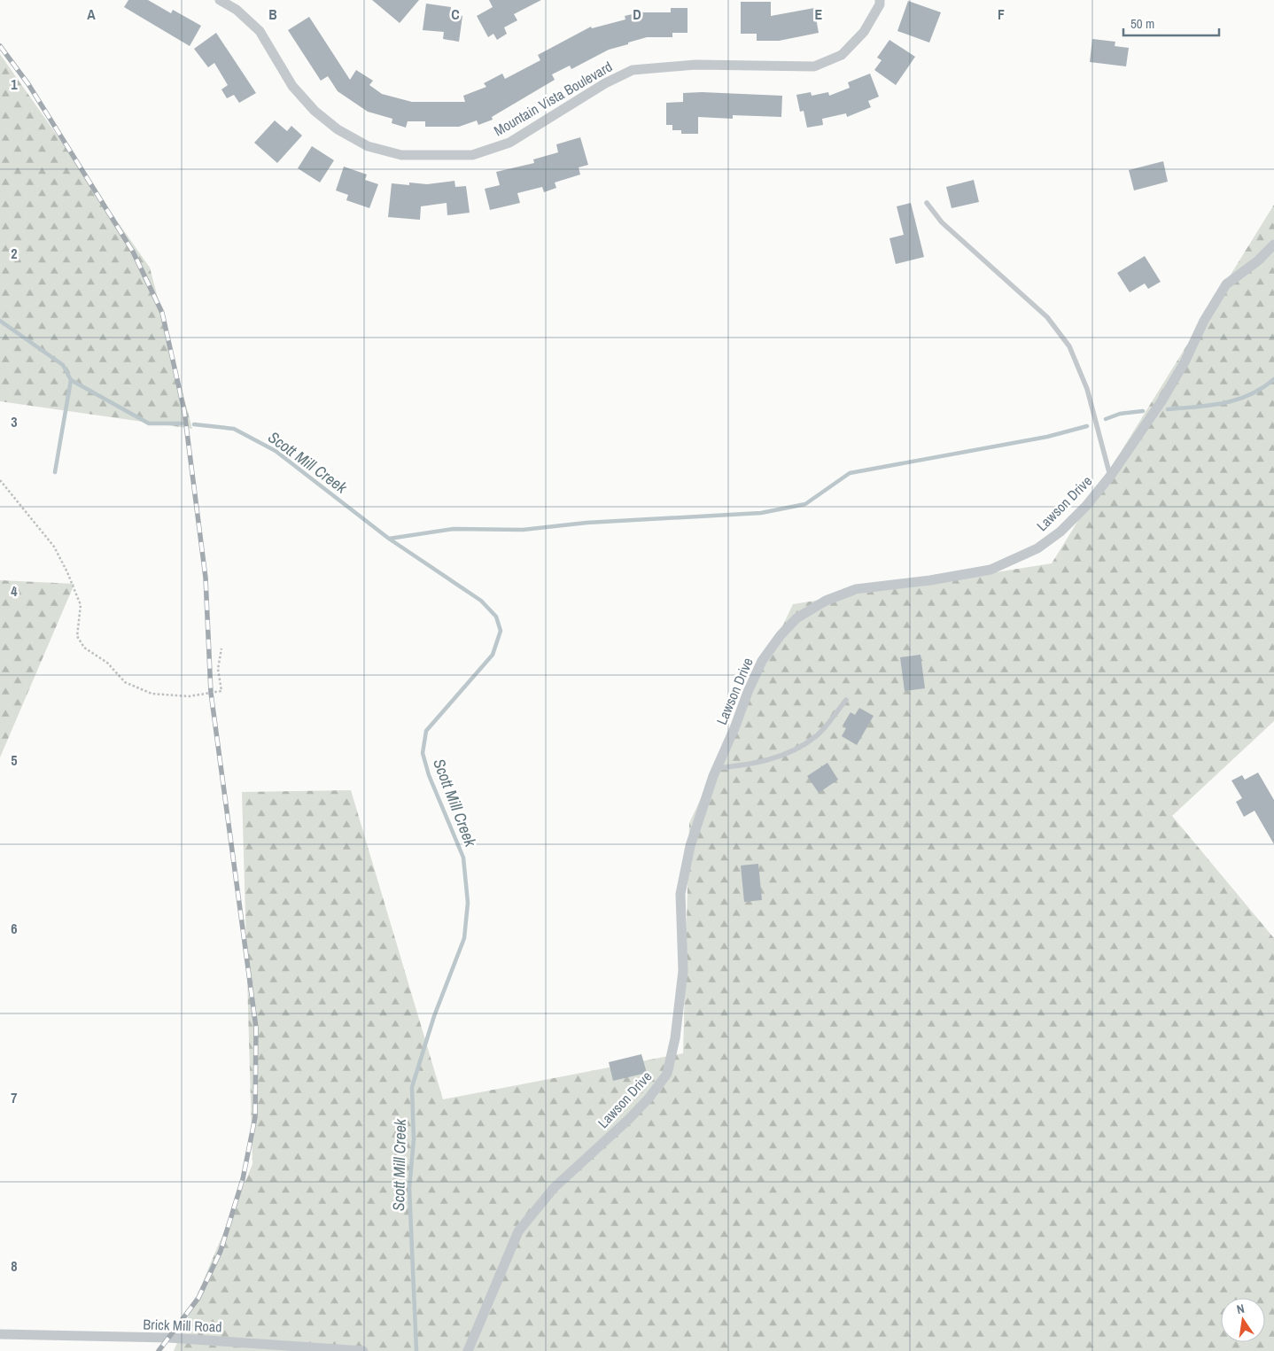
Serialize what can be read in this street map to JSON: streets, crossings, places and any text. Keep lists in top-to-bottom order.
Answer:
{
  "streets": {
    "street": ["Mountain Vista Boulevard", "Lawson Drive", "Brick Mill Road"]
  },
  "water": ["Scott Mill Creek"],
  "scale_bar": "50 m",
  "north": "top",
  "grid": {
    "columns": [
      "A",
      "B",
      "C",
      "D",
      "E",
      "F"
    ],
    "rows": [
      "1",
      "2",
      "3",
      "4",
      "5",
      "6",
      "7",
      "8"
    ]
  }
}
